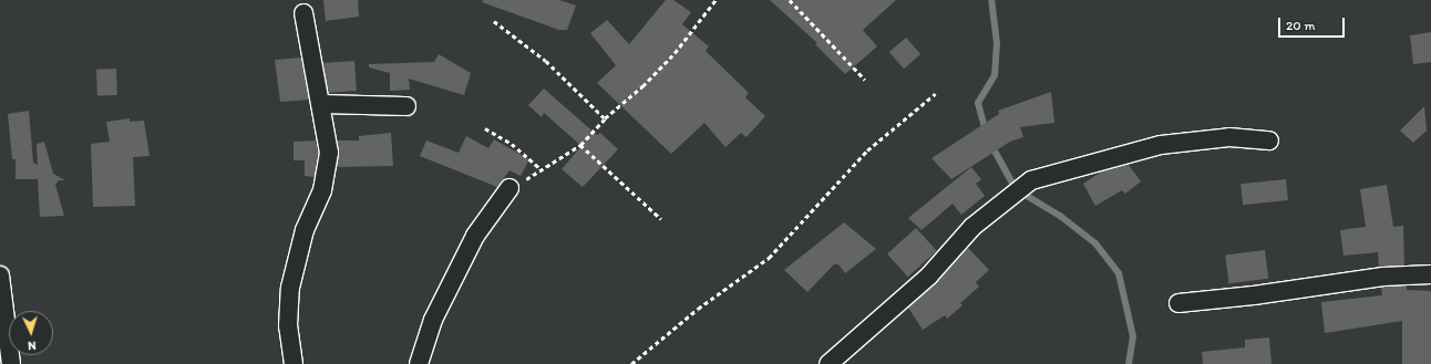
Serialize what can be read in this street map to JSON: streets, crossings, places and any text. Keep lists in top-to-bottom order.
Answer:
{
  "scale_bar": "20 m",
  "north": "bottom"
}
